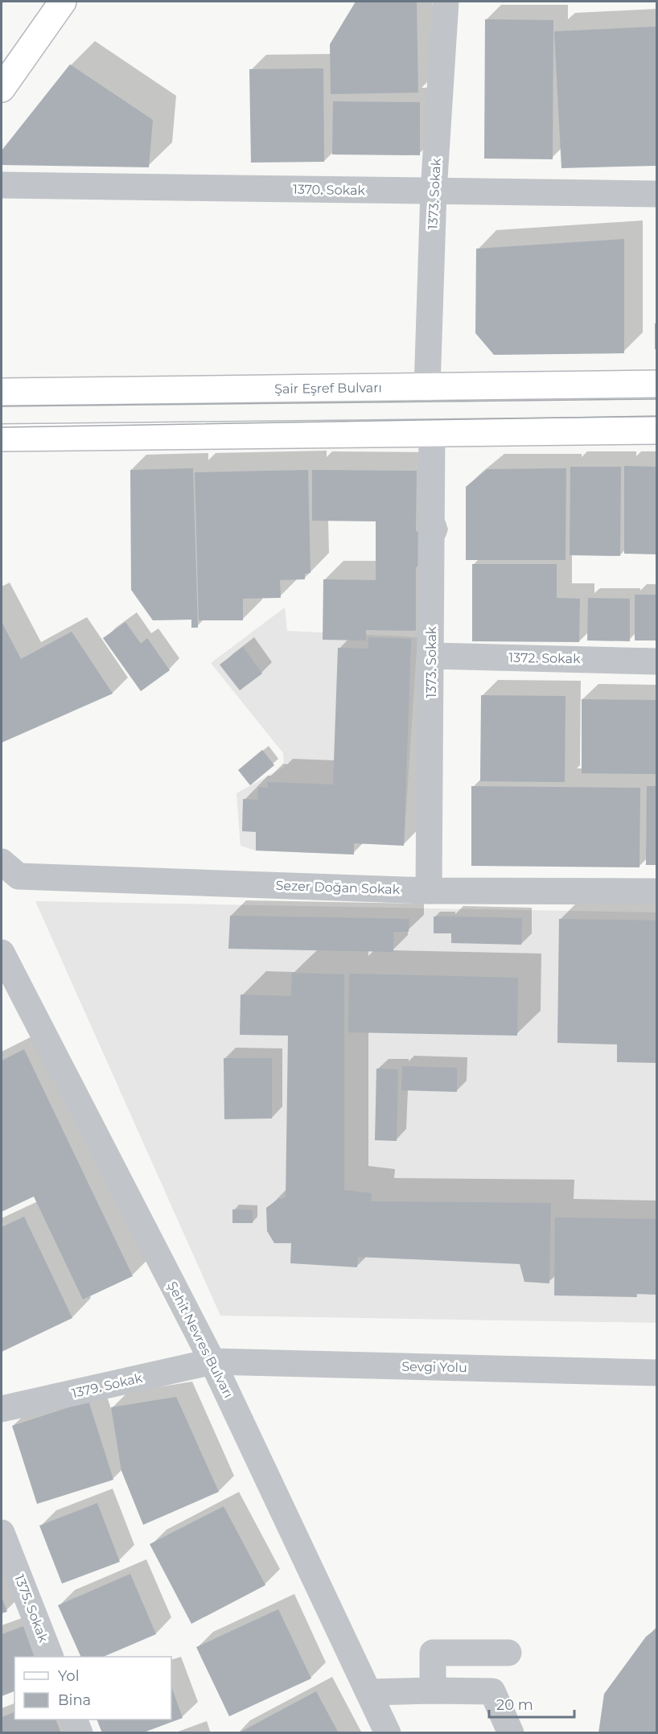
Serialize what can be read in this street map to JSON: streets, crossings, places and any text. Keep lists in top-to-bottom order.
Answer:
{
  "streets": {
    "main road": ["Şair Eşref Bulvarı"],
    "street": [
      "1370. Sokak",
      "1373. Sokak",
      "1372. Sokak",
      "Sezer Doğan Sokak",
      "Şehit Nevres Bulvarı",
      "Sevgi Yolu",
      "1379. Sokak",
      "1375. Sokak"
    ]
  },
  "crossings": [
    ["1370. Sokak", "1373. Sokak"],
    ["1373. Sokak", "Şair Eşref Bulvarı"],
    ["1373. Sokak", "1372. Sokak"],
    ["1373. Sokak", "Sezer Doğan Sokak"],
    ["Şehit Nevres Bulvarı", "Sevgi Yolu"],
    ["Şehit Nevres Bulvarı", "1379. Sokak"],
    ["Sevgi Yolu", "1379. Sokak"]
  ],
  "legend": ["Yol", "Bina"],
  "scale_bar": "20 m"
}
